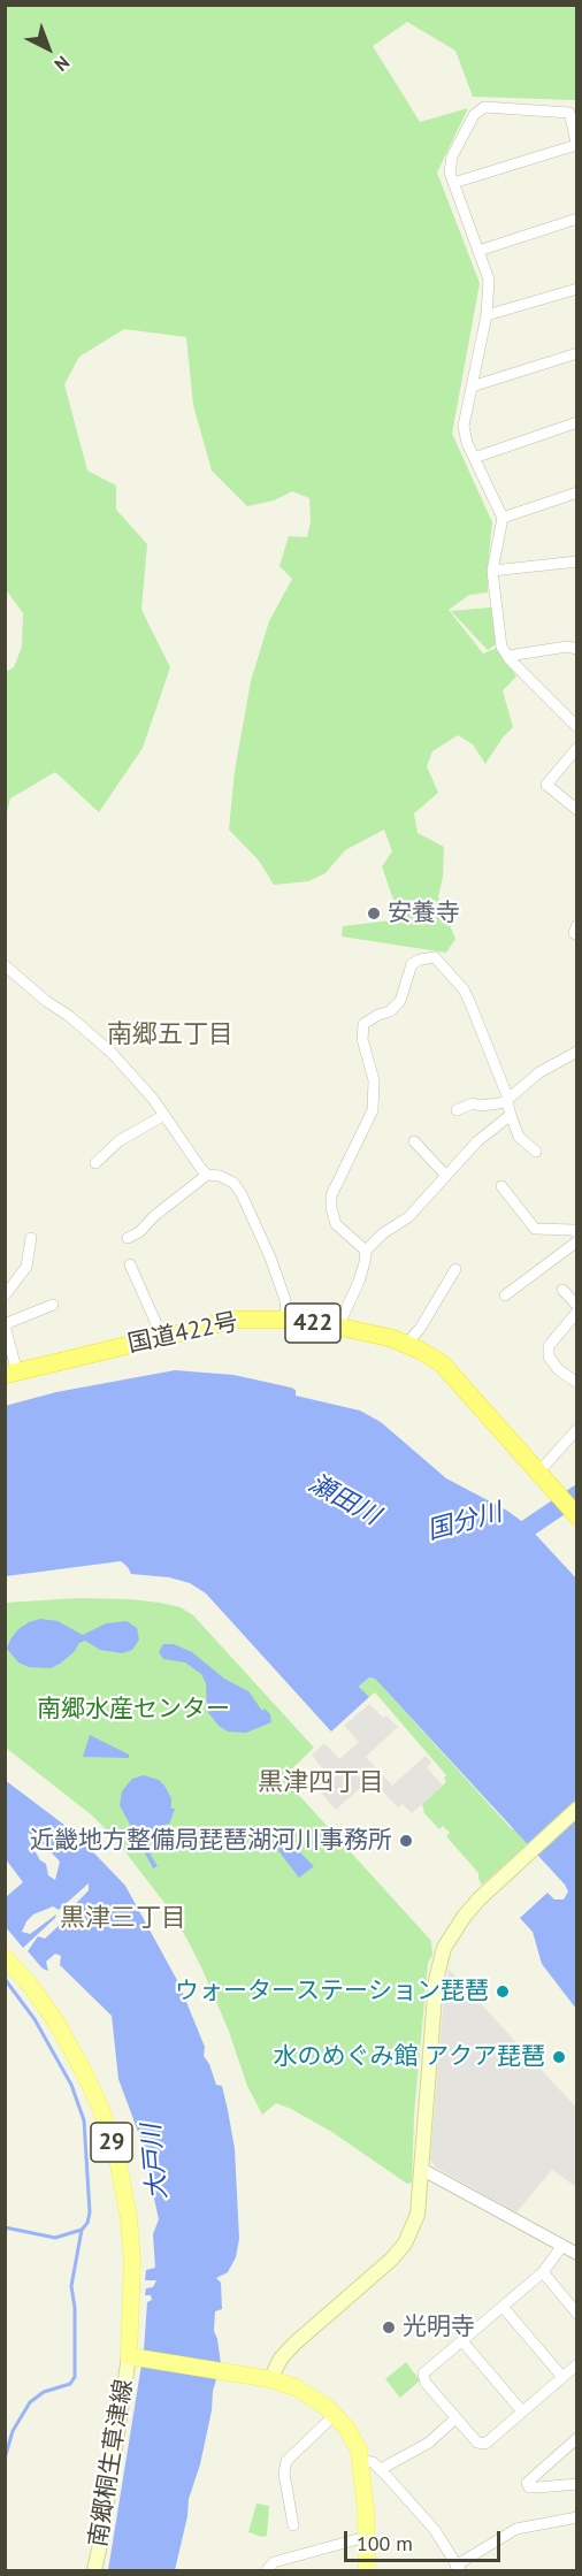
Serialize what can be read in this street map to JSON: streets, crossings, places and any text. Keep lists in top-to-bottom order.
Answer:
{
  "streets": {
    "highway": ["422", "国道422号"],
    "main road": ["29", "南郷桐生草津線"]
  },
  "crossings": [
    ["29", "南郷桐生草津線"]
  ],
  "districts": ["南郷五丁目", "黒津四丁目", "黒津三丁目"],
  "water": ["瀬田川", "国分川", "大戸川"],
  "parks": ["南郷水産センター"],
  "places": [
    "安養寺",
    "近畿地方整備局琵琶湖河川事務所",
    "ウォーターステーション琵琶",
    "水のめぐみ館 アクア琵琶",
    "光明寺"
  ],
  "scale_bar": "100 m",
  "north": "bottom right"
}
